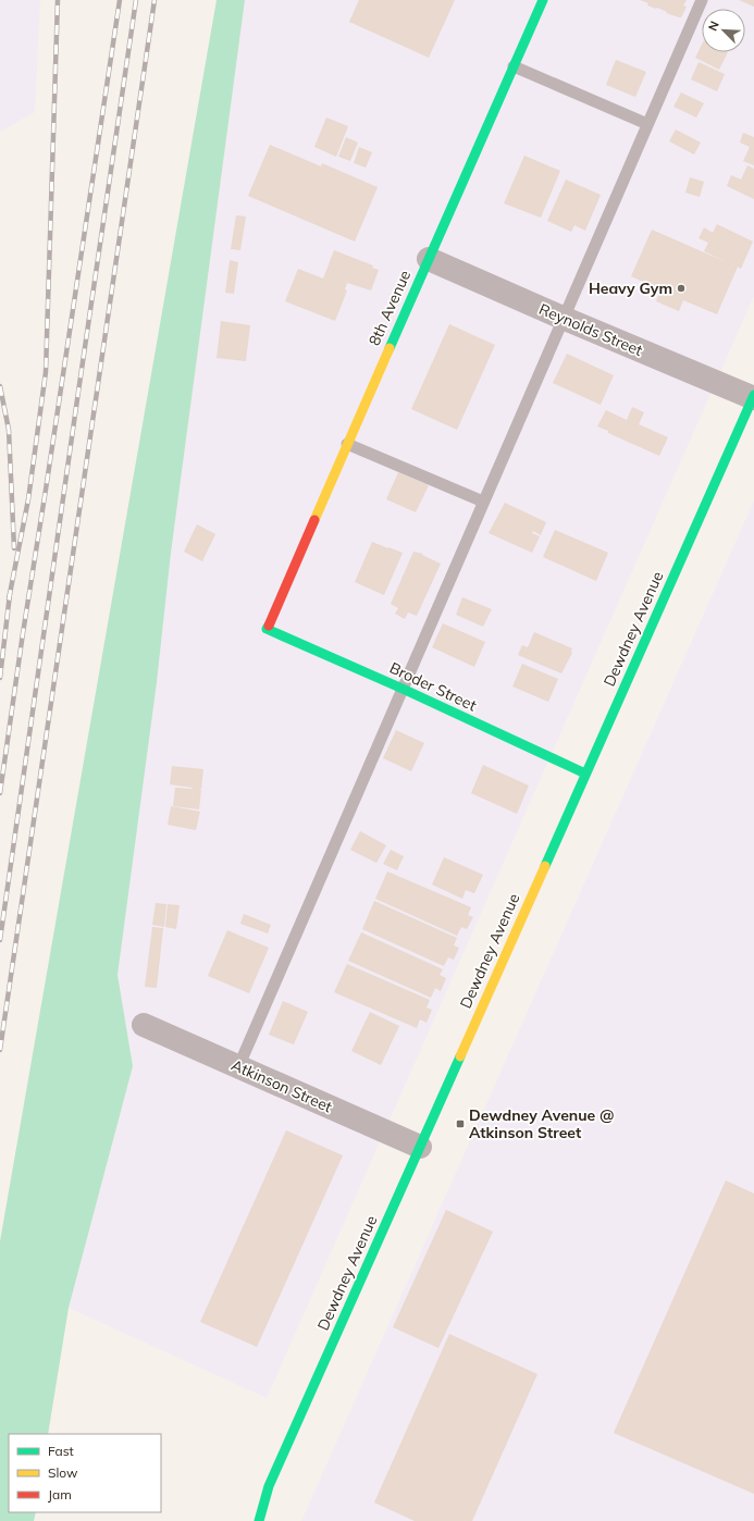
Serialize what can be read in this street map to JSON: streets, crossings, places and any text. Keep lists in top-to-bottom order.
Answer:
{
  "streets": {
    "street": [
      "8th Avenue",
      "Reynolds Street",
      "Dewdney Avenue",
      "Broder Street",
      "Atkinson Street"
    ]
  },
  "crossings": [
    ["8th Avenue", "Reynolds Street"],
    ["8th Avenue", "Broder Street"],
    ["Reynolds Street", "Dewdney Avenue"],
    ["Dewdney Avenue", "Broder Street"],
    ["Dewdney Avenue", "Atkinson Street"]
  ],
  "places": {
    "other": ["Heavy Gym"],
    "transit": ["Dewdney Avenue @ Atkinson Street"]
  },
  "legend": ["Fast", "Slow", "Jam"],
  "north": "top left"
}
